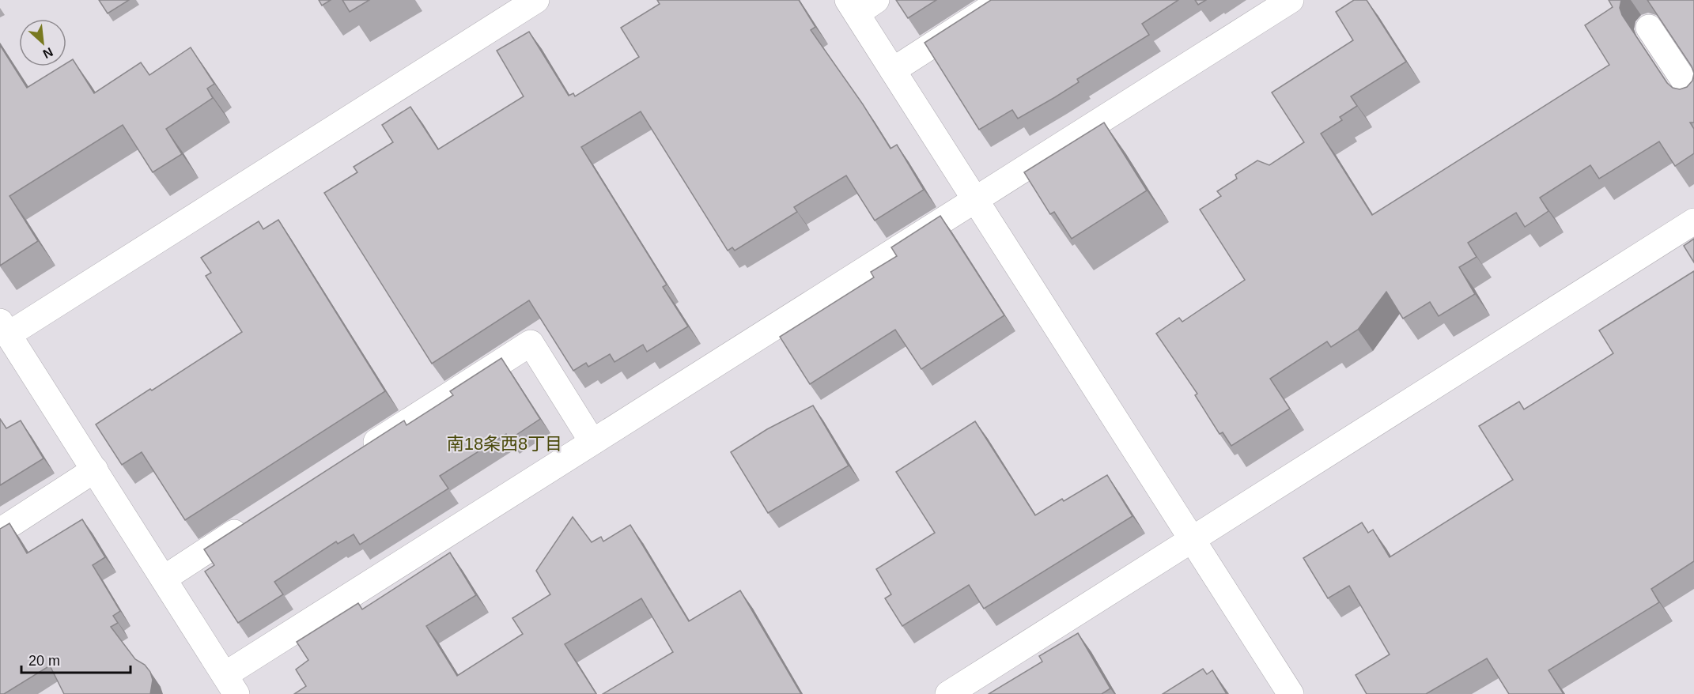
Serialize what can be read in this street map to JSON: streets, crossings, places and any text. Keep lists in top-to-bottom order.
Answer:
{
  "districts": ["南18条西8丁目"],
  "scale_bar": "20 m",
  "north": "bottom right"
}
